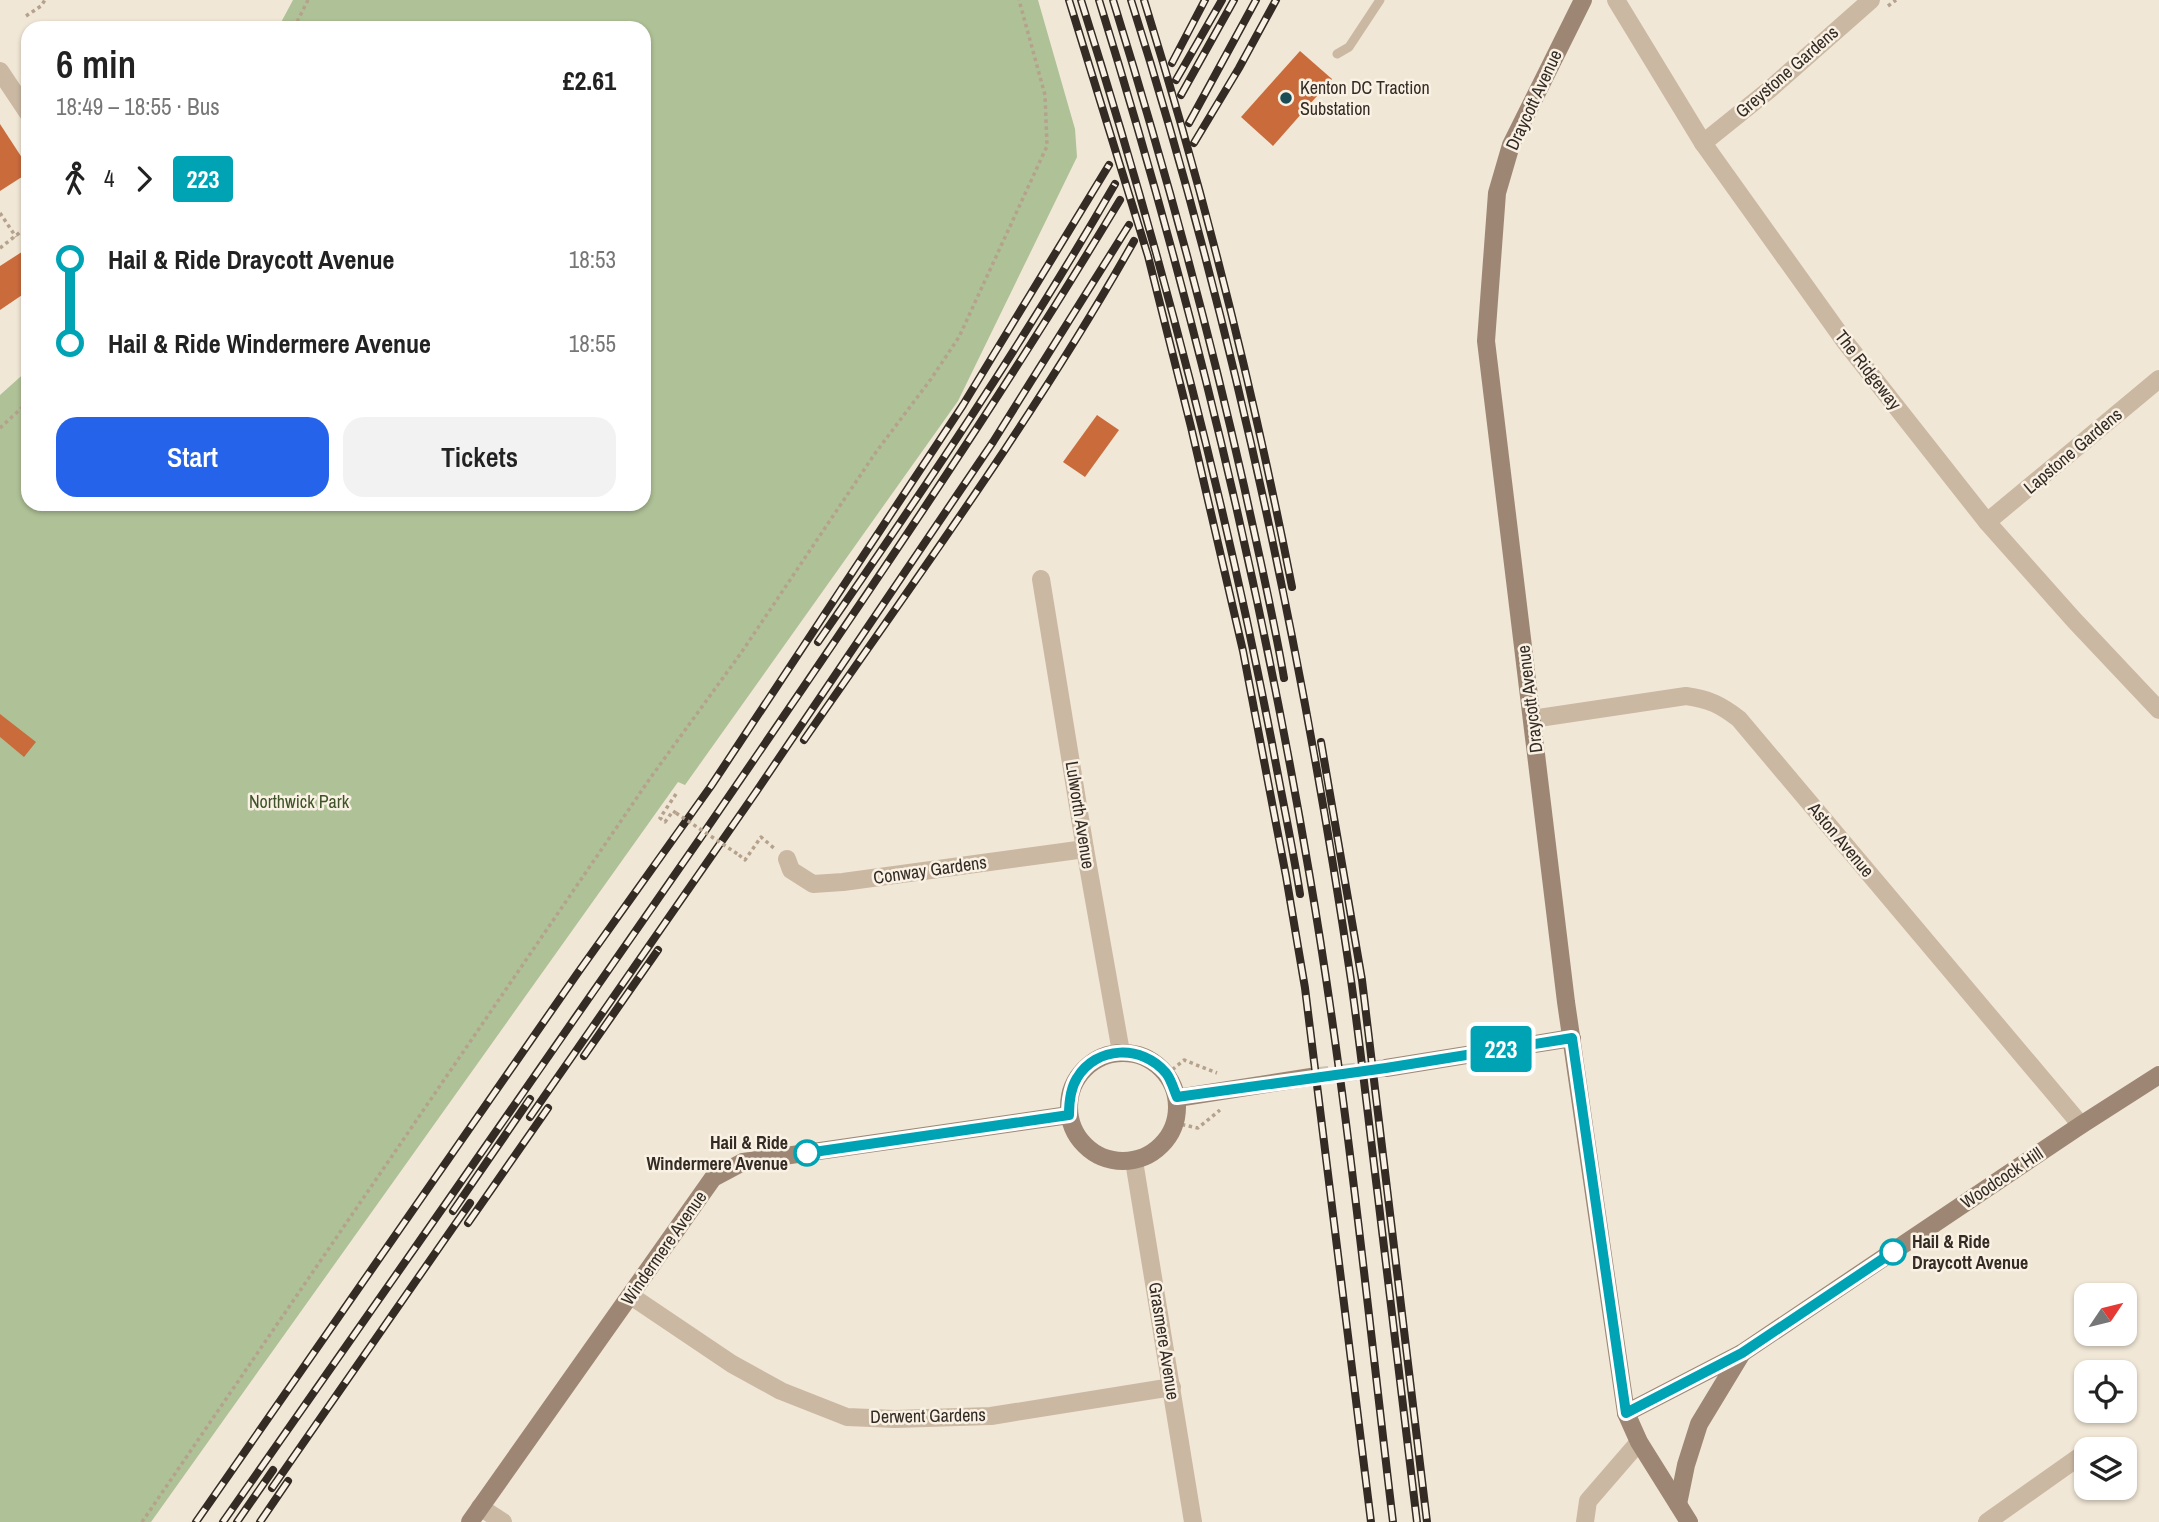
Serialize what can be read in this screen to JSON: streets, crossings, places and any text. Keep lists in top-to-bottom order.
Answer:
{
  "streets": {
    "street": [
      "Greystone Gardens",
      "Draycott Avenue",
      "The Ridgeway",
      "Lapstone Gardens",
      "Lulworth Avenue",
      "Aston Avenue",
      "Conway Gardens",
      "Woodcock Hill",
      "Windermere Avenue",
      "Grasmere Avenue",
      "Derwent Gardens"
    ]
  },
  "crossings": [
    ["Greystone Gardens", "The Ridgeway"],
    ["Draycott Avenue", "Aston Avenue"],
    ["Draycott Avenue", "Woodcock Hill"],
    ["The Ridgeway", "Lapstone Gardens"],
    ["Lulworth Avenue", "Conway Gardens"],
    ["Lulworth Avenue", "Windermere Avenue"],
    ["Lulworth Avenue", "Grasmere Avenue"],
    ["Aston Avenue", "Woodcock Hill"],
    ["Windermere Avenue", "Grasmere Avenue"],
    ["Windermere Avenue", "Derwent Gardens"],
    ["Grasmere Avenue", "Derwent Gardens"]
  ],
  "parks": ["Northwick Park"],
  "places": ["Kenton DC Traction Substation", "Hail & Ride Windermere Avenue", "Hail & Ride Draycott Avenue"],
  "lines": ["bus line 223"],
  "north": "top right",
  "page": {
    "on_map": "223",
    "heading": ["6 min", "18:49 – 18:55 · Bus", "£2.61"],
    "legs": ["4", "223"],
    "list": [
      {
        "name": "Hail & Ride Draycott Avenue",
        "value": "18:53"
      },
      {
        "name": "Hail & Ride Windermere Avenue",
        "value": "18:55"
      }
    ],
    "buttons": ["Start", "Tickets"]
  }
}
